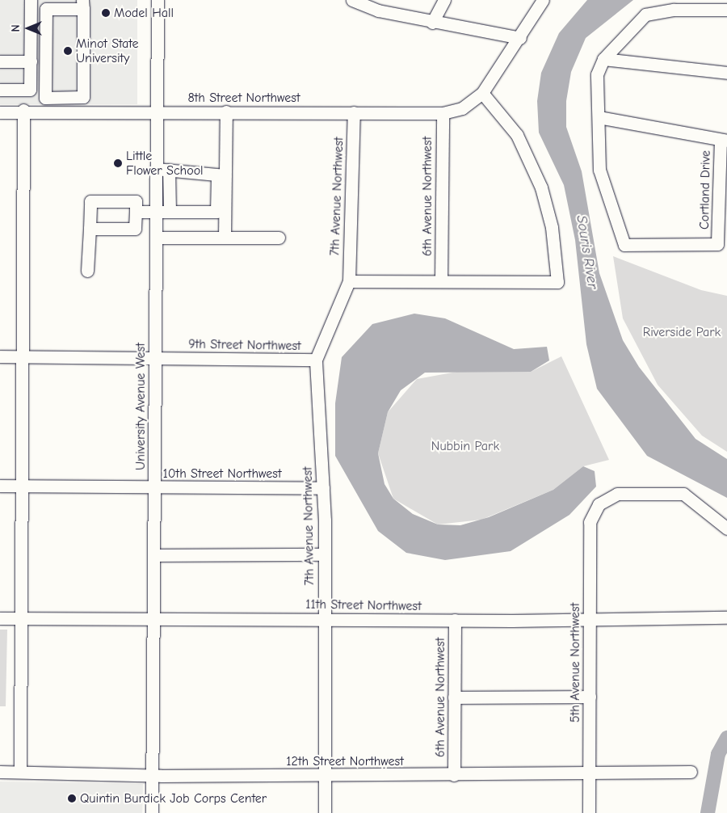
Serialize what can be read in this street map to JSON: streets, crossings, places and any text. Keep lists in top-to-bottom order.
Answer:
{
  "streets": {
    "street": [
      "8th Street Northwest",
      "Cortland Drive",
      "7th Avenue Northwest",
      "6th Avenue Northwest",
      "9th Street Northwest",
      "University Avenue West",
      "10th Street Northwest",
      "11th Street Northwest",
      "5th Avenue Northwest",
      "12th Street Northwest"
    ]
  },
  "crossings": [
    ["8th Street Northwest", "7th Avenue Northwest"],
    ["8th Street Northwest", "6th Avenue Northwest"],
    ["8th Street Northwest", "University Avenue West"],
    ["7th Avenue Northwest", "9th Street Northwest"],
    ["7th Avenue Northwest", "10th Street Northwest"],
    ["7th Avenue Northwest", "11th Street Northwest"],
    ["7th Avenue Northwest", "12th Street Northwest"],
    ["6th Avenue Northwest", "11th Street Northwest"],
    ["6th Avenue Northwest", "12th Street Northwest"],
    ["9th Street Northwest", "University Avenue West"],
    ["University Avenue West", "10th Street Northwest"],
    ["University Avenue West", "11th Street Northwest"],
    ["University Avenue West", "12th Street Northwest"],
    ["11th Street Northwest", "5th Avenue Northwest"],
    ["5th Avenue Northwest", "12th Street Northwest"]
  ],
  "water": ["Souris River"],
  "parks": ["Riverside Park", "Nubbin Park"],
  "places": [
    "Model Hall",
    "Minot State University",
    "Little Flower School",
    "Quintin Burdick Job Corps Center"
  ],
  "north": "left"
}
